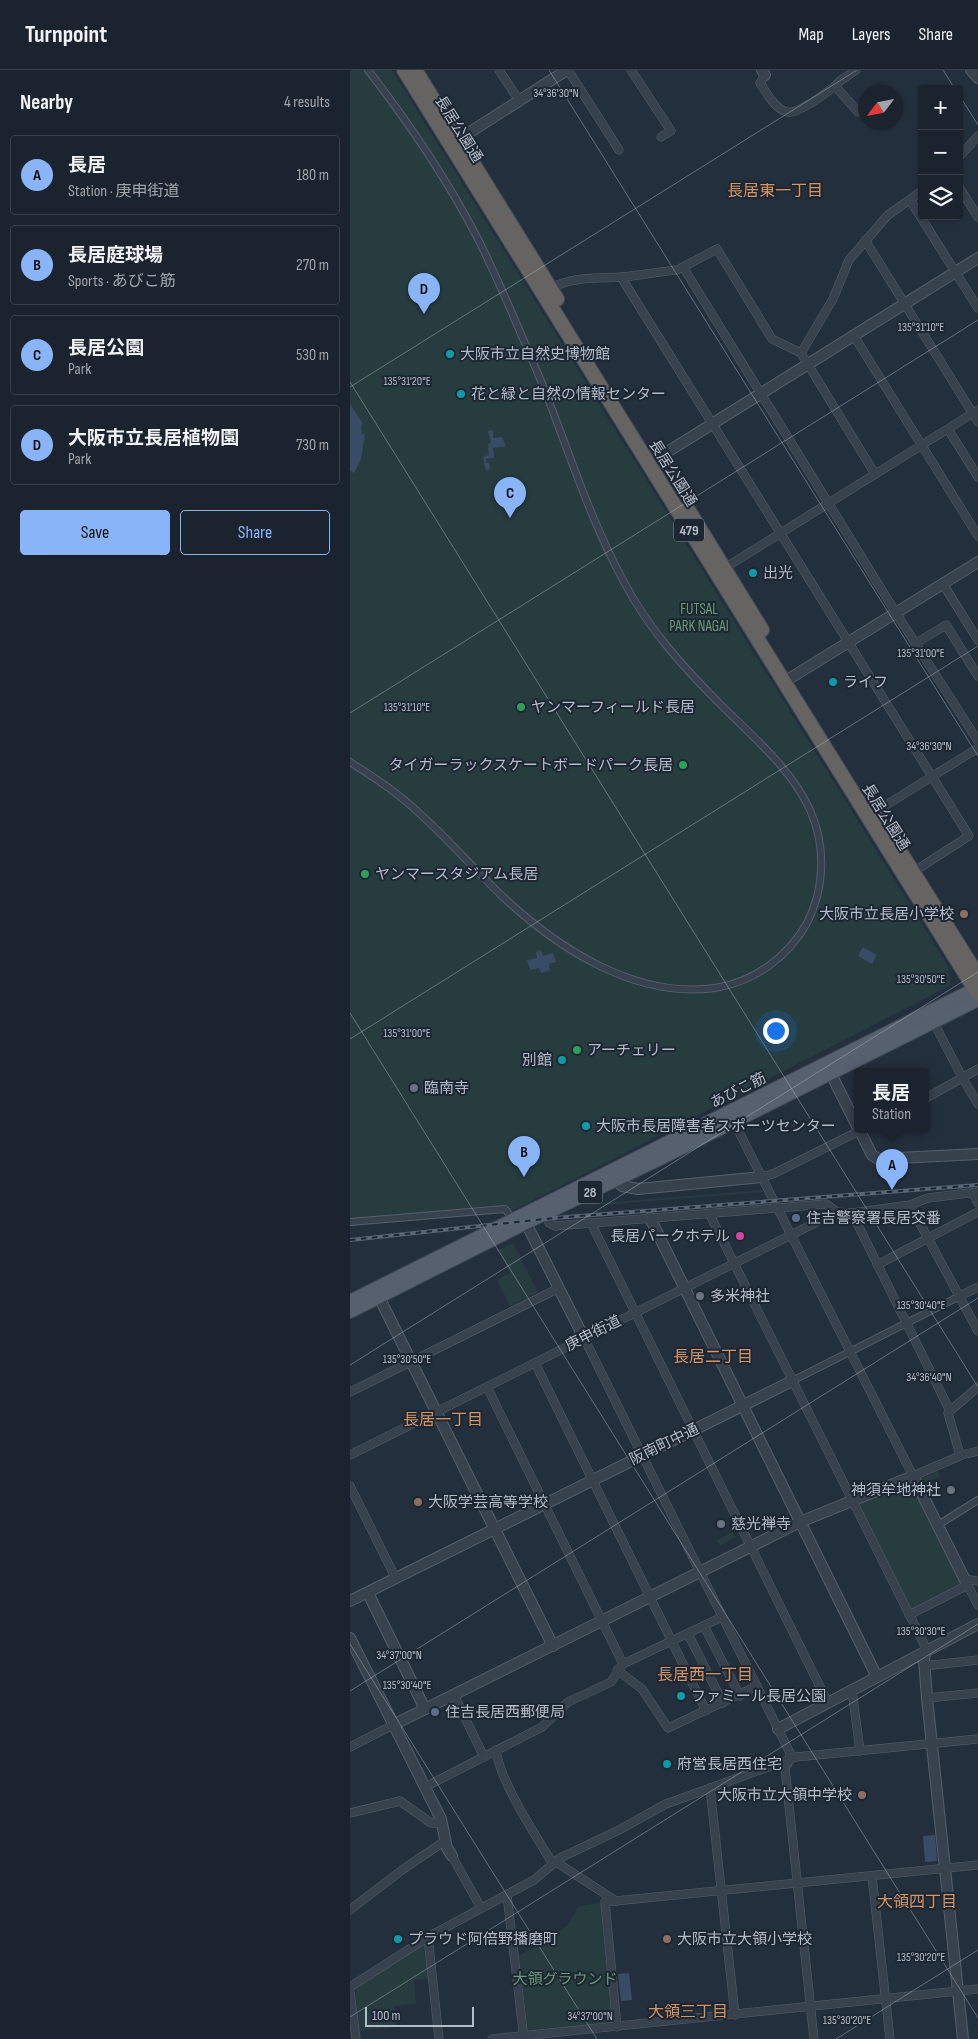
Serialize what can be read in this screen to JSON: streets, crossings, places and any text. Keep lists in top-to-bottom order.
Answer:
{
  "streets": {
    "highway": ["長居公園通", "479"],
    "main road": ["あびこ筋", "28"],
    "street": ["庚申街道", "阪南町中通"]
  },
  "crossings": [
    ["長居公園通", "あびこ筋"]
  ],
  "districts": [
    "長居東一丁目",
    "長居二丁目",
    "長居一丁目",
    "長居西一丁目",
    "大領四丁目",
    "大領三丁目"
  ],
  "parks": ["FUTSAL PARK NAGAI", "大領グラウンド"],
  "places": [
    "大阪市立自然史博物館",
    "花と緑と自然の情報センター",
    "出光",
    "ライフ",
    "ヤンマーフィールド長居",
    "タイガーラックスケートボードパーク長居",
    "ヤンマースタジアム長居",
    "大阪市立長居小学校",
    "アーチェリー",
    "別館",
    "臨南寺",
    "大阪市長居障害者スポーツセンター",
    "住吉警察署長居交番",
    "長居パークホテル",
    "多米神社",
    "神須牟地神社",
    "大阪学芸高等学校",
    "慈光禅寺",
    "ファミール長居公園",
    "住吉長居西郵便局",
    "府営長居西住宅",
    "大阪市立大領中学校",
    "プラウド阿倍野播磨町",
    "大阪市立大領小学校"
  ],
  "scale_bar": "100 m",
  "north": "bottom left",
  "page": {
    "header": "Turnpoint",
    "nav": ["Map", "Layers", "Share"],
    "heading": ["Nearby", "4 results"],
    "map_buttons": ["+", "−"],
    "list": [
      {
        "mark": "A",
        "name": "長居",
        "note": "Station · 庚申街道",
        "value": "180 m"
      },
      {
        "mark": "B",
        "name": "長居庭球場",
        "note": "Sports · あびこ筋",
        "value": "270 m"
      },
      {
        "mark": "C",
        "name": "長居公園",
        "note": "Park",
        "value": "530 m"
      },
      {
        "mark": "D",
        "name": "大阪市立長居植物園",
        "note": "Park",
        "value": "730 m"
      }
    ],
    "pins": [
      "D",
      "C",
      "B",
      "A"
    ],
    "buttons": ["Save", "Share"],
    "popup": ["長居", "Station"],
    "scale": "100 m"
  },
  "coordinates": [
    "34°36'30\"N",
    "135°31'10\"E",
    "135°31'20\"E",
    "135°31'00\"E",
    "135°30'50\"E",
    "135°30'40\"E",
    "34°36'40\"N",
    "135°30'30\"E",
    "34°37'00\"N",
    "135°30'20\"E"
  ]
}
